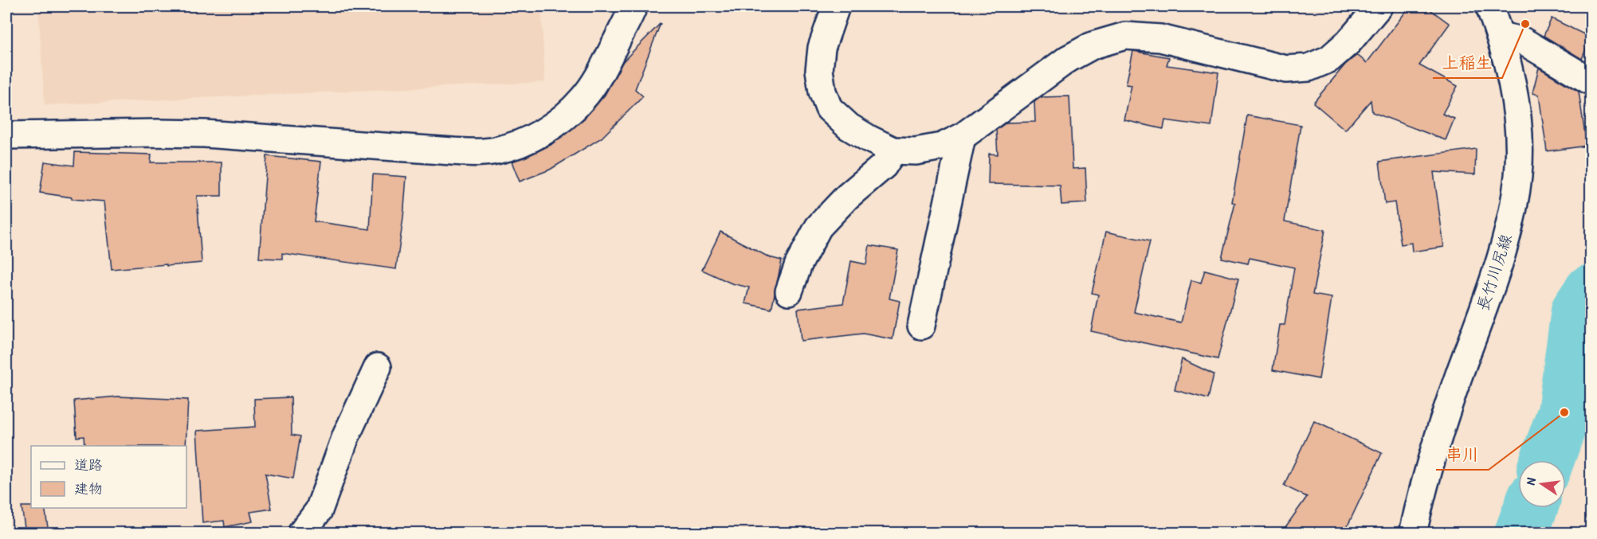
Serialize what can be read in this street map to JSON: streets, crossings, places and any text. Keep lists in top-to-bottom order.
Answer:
{
  "streets": {
    "street": ["長竹川尻線"]
  },
  "places": ["上稲生", "串川"],
  "legend": ["道路", "建物"],
  "north": "left"
}
